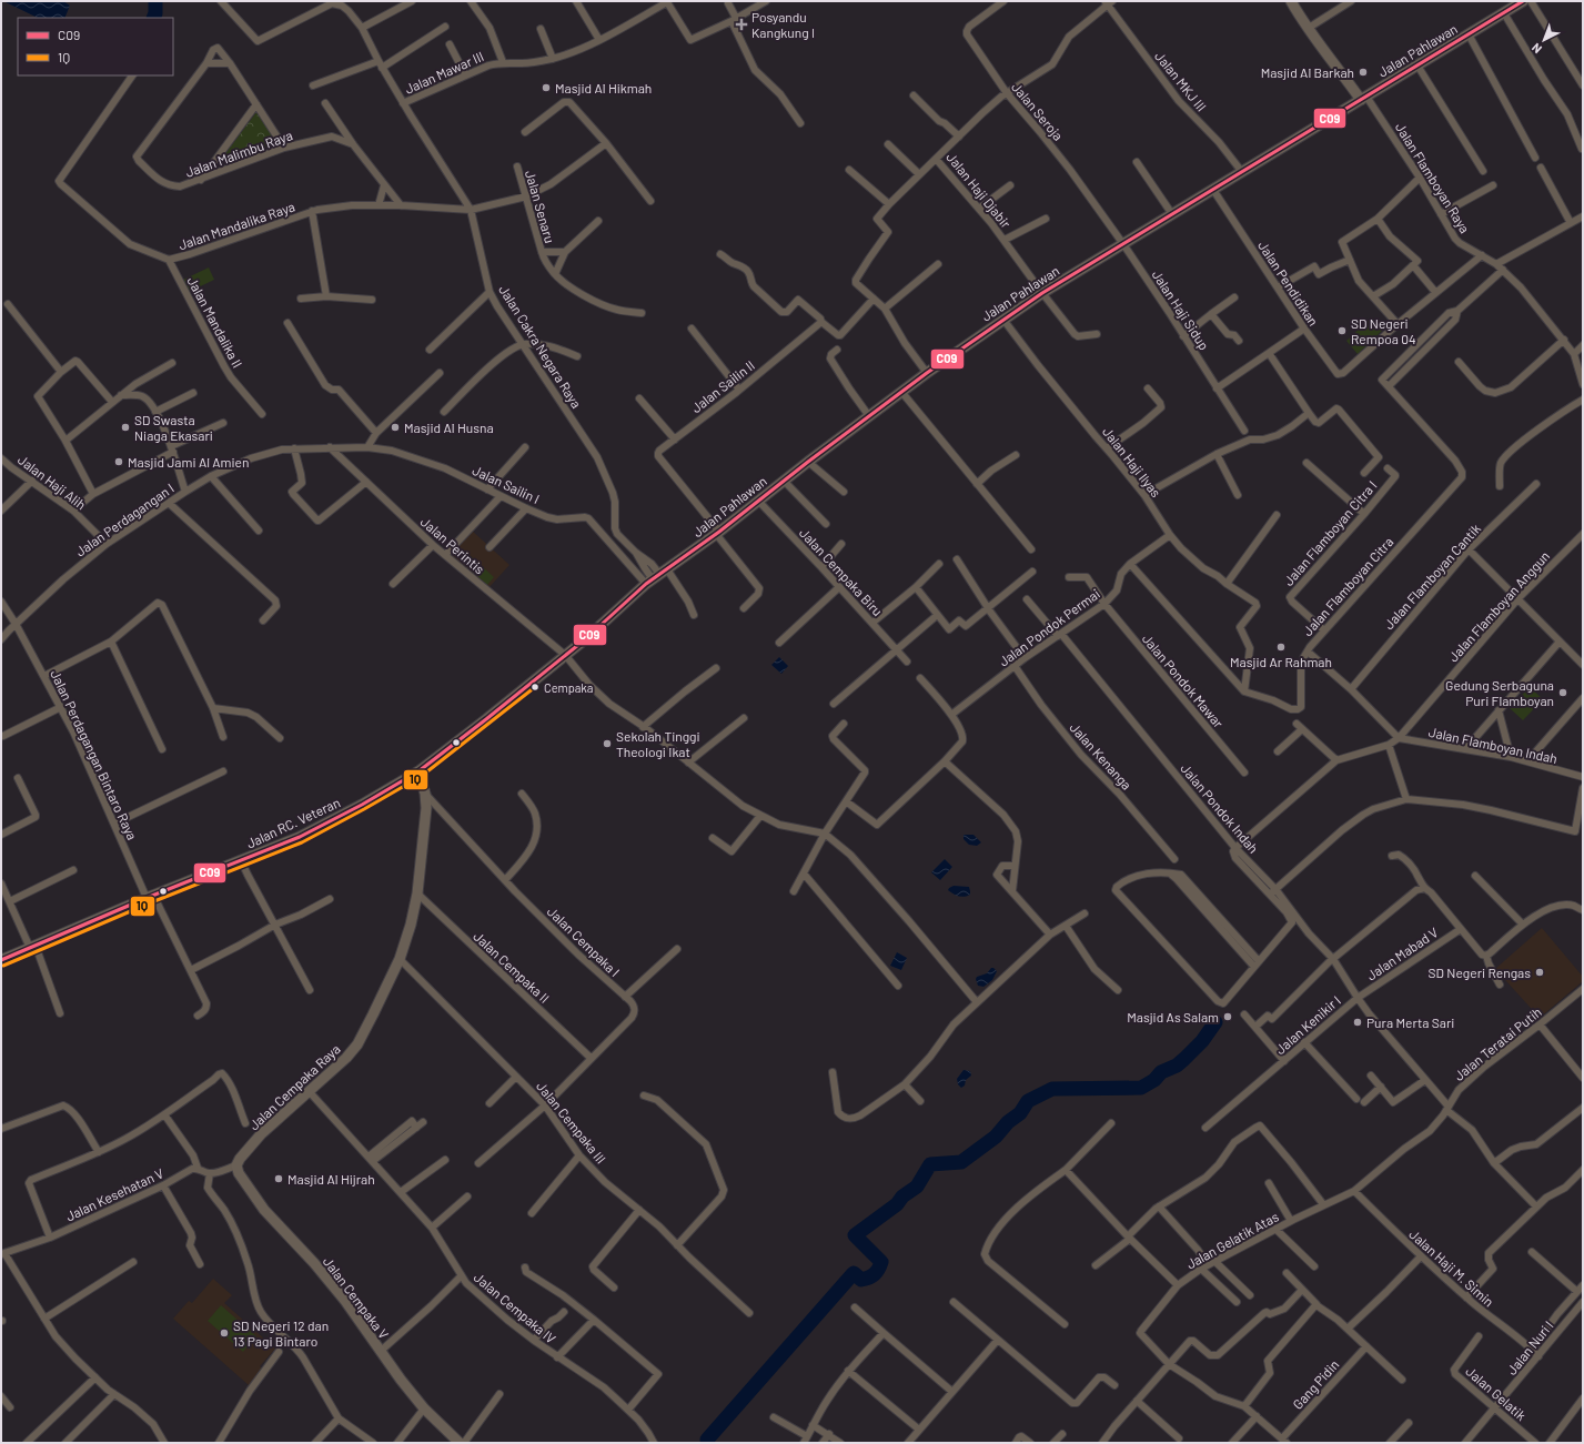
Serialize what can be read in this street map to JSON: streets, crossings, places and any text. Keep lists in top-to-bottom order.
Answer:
{
  "streets": {
    "main road": [
      "Jalan Pahlawan",
      "Jalan RC. Veteran",
      "Jalan Cempaka Raya",
      "Jalan Cempaka V"
    ],
    "street": [
      "Jalan Mawar III",
      "Jalan MKJ III",
      "Jalan Seroja",
      "Jalan Malimbu Raya",
      "Jalan Flamboyan Raya",
      "Jalan Haji Djabir",
      "Jalan Senaru",
      "Jalan Mandalika Raya",
      "Jalan Pendidikan",
      "Jalan Haji Sidup",
      "Jalan Mandalika II",
      "Jalan Cakra Negara Raya",
      "Jalan Sailin II",
      "Jalan Haji Ilyas",
      "Jalan Haji Alih",
      "Jalan Sailin I",
      "Jalan Perdagangan I",
      "Jalan Flamboyan Citra I",
      "Jalan Perintis",
      "Jalan Cempaka Biru",
      "Jalan Flamboyan Cantik",
      "Jalan Flamboyan Citra",
      "Jalan Flamboyan Anggun",
      "Jalan Pondok Permai",
      "Jalan Pondok Mawar",
      "Jalan Flamboyan Indah",
      "Jalan Perdagangan Bintaro Raya",
      "Jalan Kenanga",
      "Jalan Pondok Indah",
      "Jalan Cempaka I",
      "Jalan Mabad V",
      "Jalan Cempaka II",
      "Jalan Kenikir I",
      "Jalan Teratai Putih",
      "Jalan Cempaka III",
      "Jalan Kesehatan V",
      "Jalan Gelatik Atas",
      "Jalan Haji M. Simin",
      "Jalan Cempaka IV",
      "Jalan Nuri I",
      "Gang Pidin",
      "Jalan Gelatik"
    ]
  },
  "crossings": [
    ["Jalan Pahlawan", "Jalan MKJ III"],
    ["Jalan Pahlawan", "Jalan Seroja"],
    ["Jalan Pahlawan", "Jalan Flamboyan Raya"],
    ["Jalan Pahlawan", "Jalan Haji Djabir"],
    ["Jalan Pahlawan", "Jalan Pendidikan"],
    ["Jalan Pahlawan", "Jalan Haji Sidup"],
    ["Jalan Pahlawan", "Jalan Cakra Negara Raya"],
    ["Jalan Pahlawan", "Jalan Sailin II"],
    ["Jalan Pahlawan", "Jalan Haji Ilyas"],
    ["Jalan Pahlawan", "Jalan Sailin I"],
    ["Jalan Pahlawan", "Jalan Perintis"],
    ["Jalan Pahlawan", "Jalan Cempaka Biru"],
    ["Jalan Pahlawan", "Jalan RC. Veteran"],
    ["Jalan Mawar III", "Jalan Cakra Negara Raya"],
    ["Jalan MKJ III", "Jalan Haji Djabir"],
    ["Jalan Seroja", "Jalan Haji Djabir"],
    ["Jalan Seroja", "Jalan Haji Sidup"],
    ["Jalan Flamboyan Raya", "Jalan Flamboyan Citra"],
    ["Jalan Senaru", "Jalan Mandalika Raya"],
    ["Jalan Mandalika Raya", "Jalan Mandalika II"],
    ["Jalan Mandalika Raya", "Jalan Cakra Negara Raya"],
    ["Jalan Cakra Negara Raya", "Jalan Sailin I"],
    ["Jalan Haji Ilyas", "Jalan Pondok Permai"],
    ["Jalan Haji Alih", "Jalan Perdagangan I"],
    ["Jalan Sailin I", "Jalan Perdagangan I"],
    ["Jalan Sailin I", "Jalan Perintis"],
    ["Jalan Perdagangan I", "Jalan Perintis"],
    ["Jalan Perdagangan I", "Jalan Perdagangan Bintaro Raya"],
    ["Jalan Flamboyan Citra I", "Jalan Flamboyan Citra"],
    ["Jalan Perintis", "Jalan RC. Veteran"],
    ["Jalan Flamboyan Cantik", "Jalan Flamboyan Citra"],
    ["Jalan Flamboyan Citra", "Jalan Flamboyan Anggun"],
    ["Jalan Flamboyan Citra", "Jalan Flamboyan Indah"],
    ["Jalan Flamboyan Anggun", "Jalan Flamboyan Indah"],
    ["Jalan Pondok Permai", "Jalan Pondok Mawar"],
    ["Jalan Pondok Permai", "Jalan Kenanga"],
    ["Jalan Pondok Permai", "Jalan Pondok Indah"],
    ["Jalan Perdagangan Bintaro Raya", "Jalan RC. Veteran"],
    ["Jalan Pondok Indah", "Jalan Mabad V"],
    ["Jalan Pondok Indah", "Jalan Kenikir I"],
    ["Jalan RC. Veteran", "Jalan Cempaka Raya"],
    ["Jalan Cempaka I", "Jalan Cempaka II"],
    ["Jalan Cempaka I", "Jalan Cempaka Raya"],
    ["Jalan Cempaka I", "Jalan Cempaka III"],
    ["Jalan Mabad V", "Jalan Kenikir I"],
    ["Jalan Cempaka II", "Jalan Cempaka Raya"],
    ["Jalan Kenikir I", "Jalan Teratai Putih"],
    ["Jalan Teratai Putih", "Jalan Gelatik Atas"],
    ["Jalan Teratai Putih", "Jalan Haji M. Simin"],
    ["Jalan Cempaka Raya", "Jalan Cempaka III"],
    ["Jalan Cempaka Raya", "Jalan Cempaka V"],
    ["Jalan Cempaka Raya", "Jalan Cempaka IV"],
    ["Jalan Gelatik Atas", "Jalan Haji M. Simin"],
    ["Jalan Gelatik Atas", "Gang Pidin"],
    ["Jalan Haji M. Simin", "Jalan Nuri I"],
    ["Jalan Nuri I", "Jalan Gelatik"]
  ],
  "places": {
    "health": ["Posyandu Kangkung I"],
    "other": [
      "Masjid Al Barkah",
      "Masjid Al Hikmah",
      "SD Negeri Rempoa 04",
      "SD Swasta Niaga Ekasari",
      "Masjid Al Husna",
      "Masjid Jami Al Amien",
      "Masjid Ar Rahmah",
      "Cempaka",
      "Gedung Serbaguna Puri Flamboyan",
      "Sekolah Tinggi Theologi Ikat",
      "SD Negeri Rengas",
      "Masjid As Salam",
      "Pura Merta Sari",
      "Masjid Al Hijrah",
      "SD Negeri 12 dan 13 Pagi Bintaro"
    ]
  },
  "lines": ["transit line C09", "transit line 1Q"],
  "legend": ["C09", "1Q"],
  "north": "bottom left"
}
